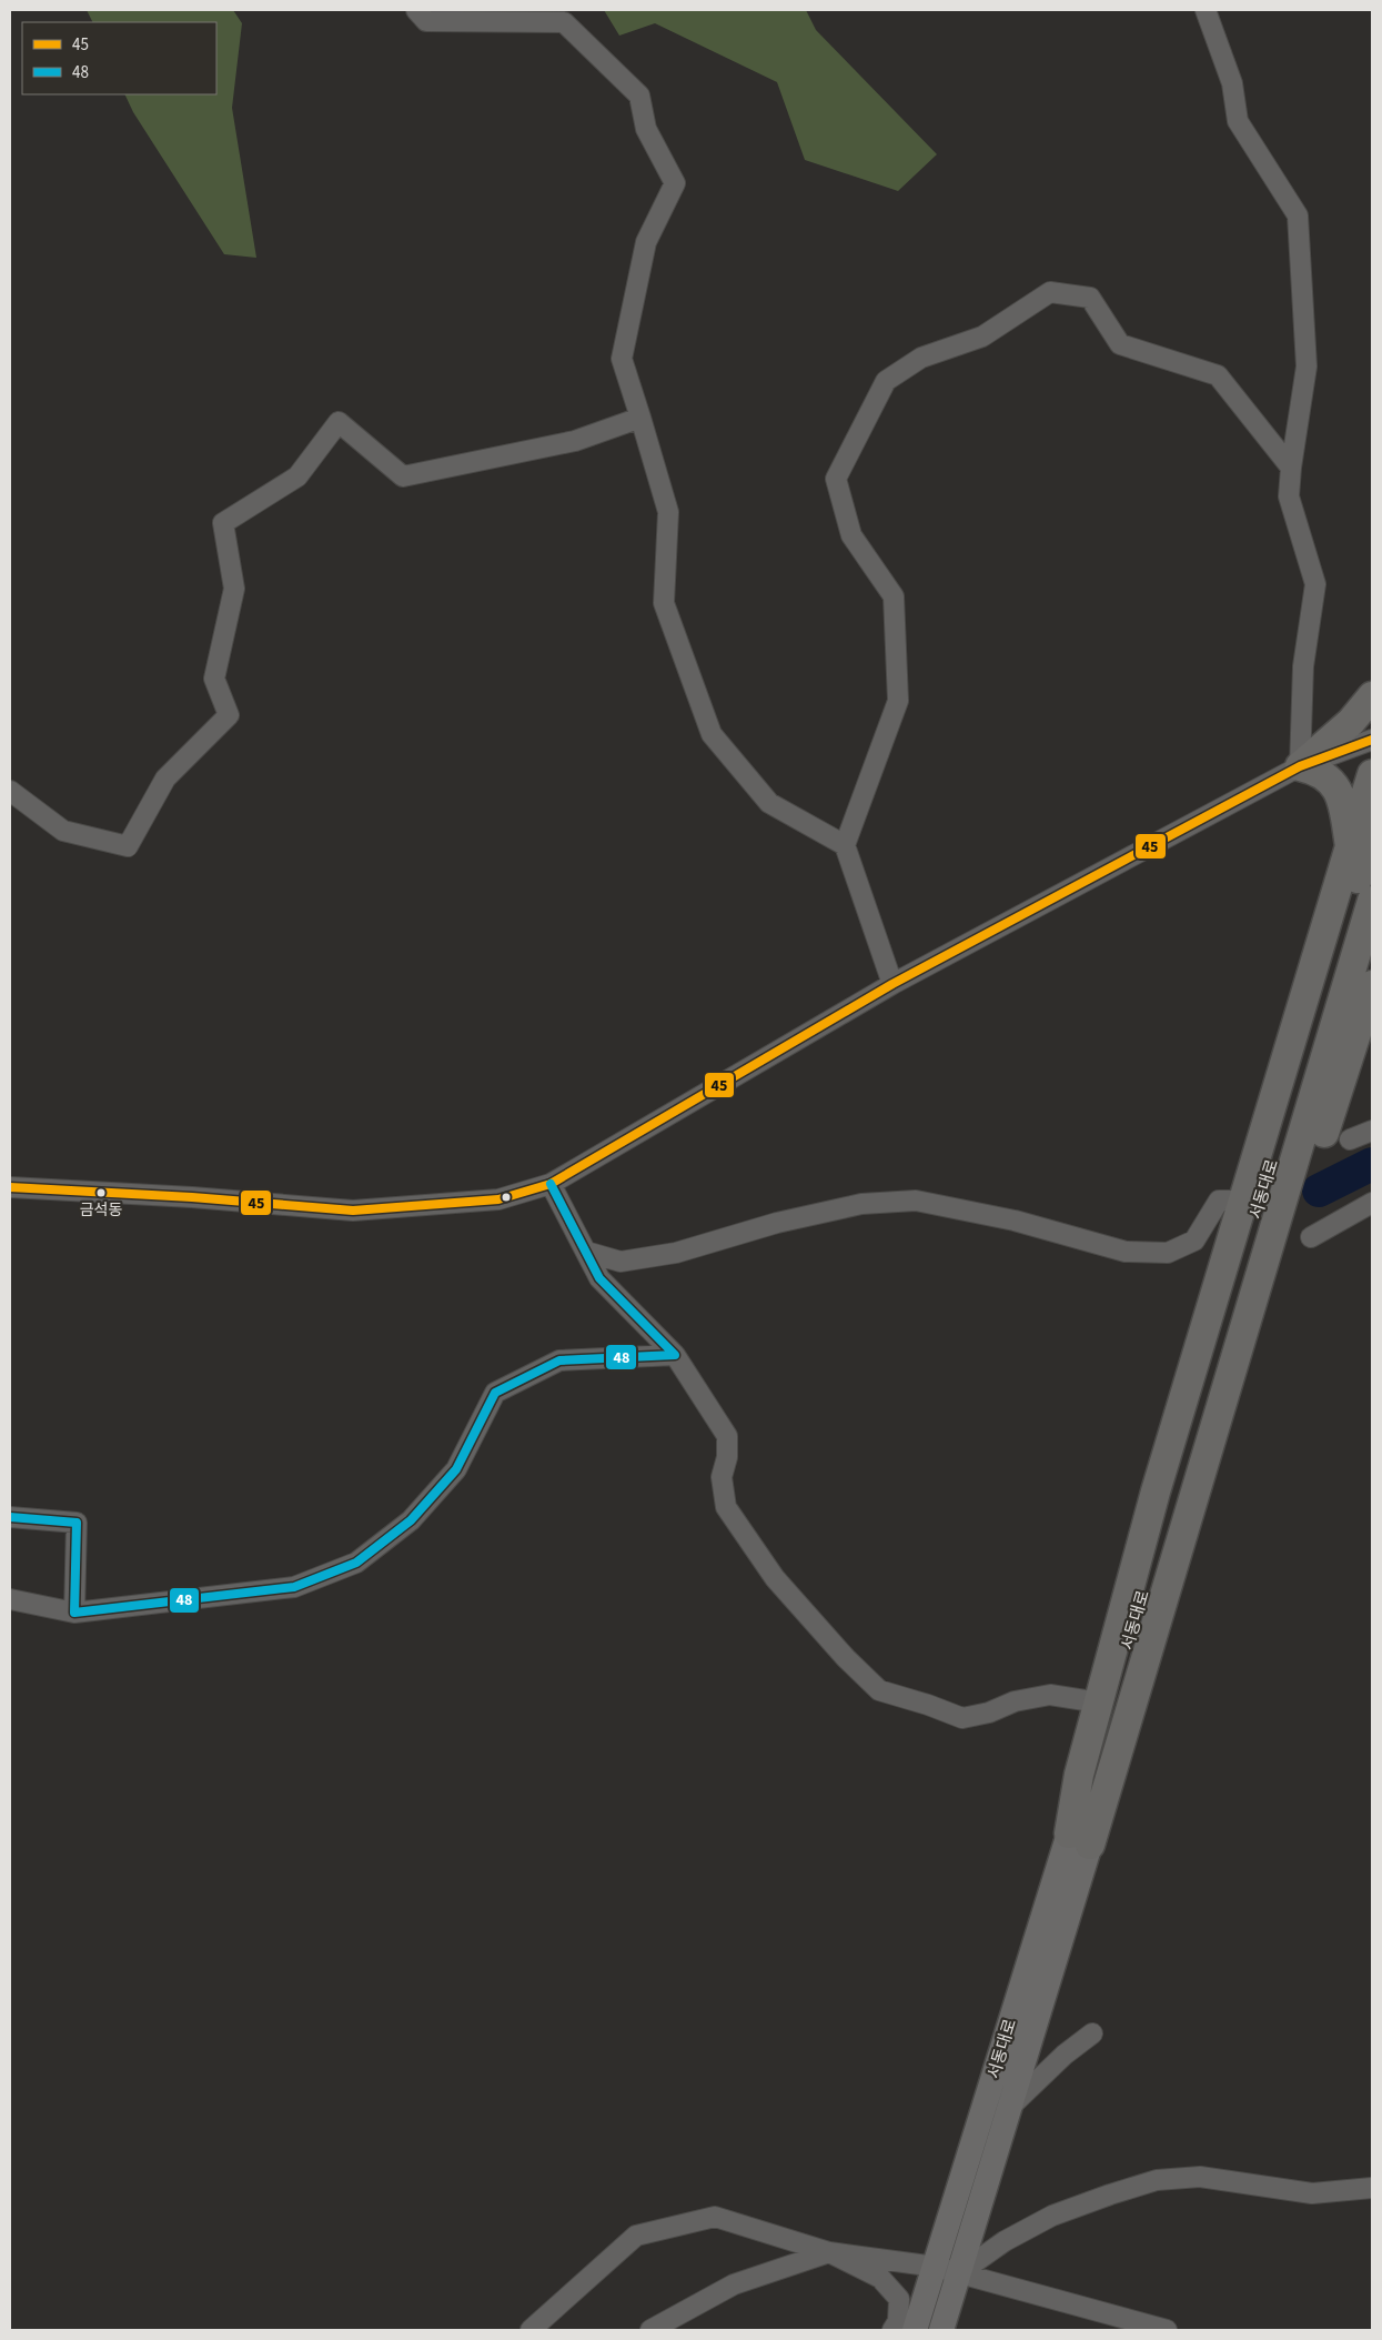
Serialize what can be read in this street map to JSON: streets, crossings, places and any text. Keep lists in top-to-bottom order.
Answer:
{
  "streets": {
    "highway": ["서동대로"]
  },
  "places": ["금석동"],
  "lines": ["transit line 45", "transit line 48"],
  "legend": ["45", "48"]
}
